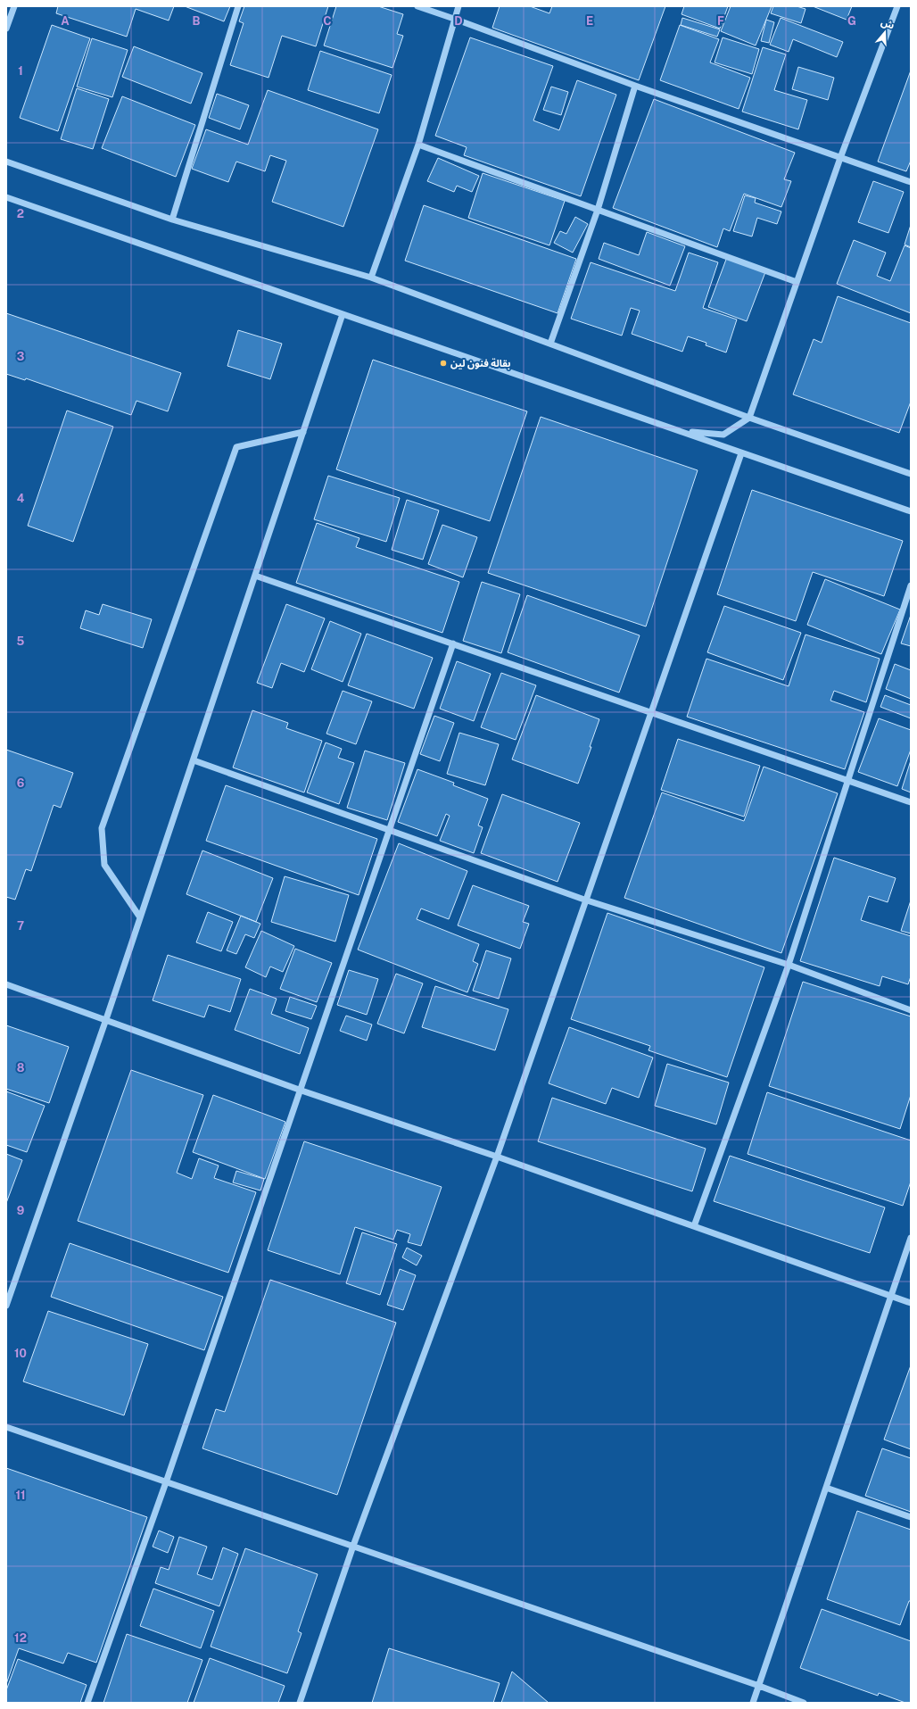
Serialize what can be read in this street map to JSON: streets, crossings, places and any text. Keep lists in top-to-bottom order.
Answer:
{
  "places": ["بقالة فنون لين"],
  "north": "top",
  "grid": {
    "columns": [
      "A",
      "B",
      "C",
      "D",
      "E",
      "F",
      "G"
    ],
    "rows": [
      "1",
      "2",
      "3",
      "4",
      "5",
      "6",
      "7",
      "8",
      "9",
      "10",
      "11",
      "12"
    ]
  }
}
